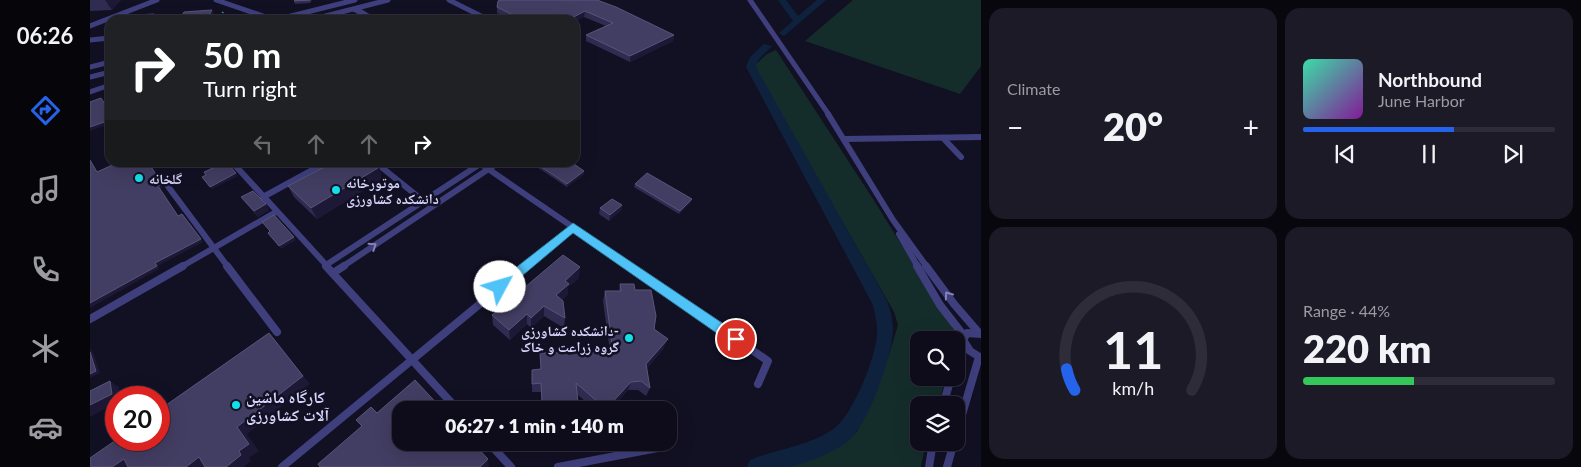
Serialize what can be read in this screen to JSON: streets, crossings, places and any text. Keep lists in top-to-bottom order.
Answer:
{
  "places": [
    "گلخانه",
    "موتورخانه دانشکده کشاورزی",
    "دانشکده کشاورزی- گروه زراعت و خاک",
    "کارگاه ماشین آلات کشاورزی"
  ],
  "page": {
    "tabs": "06:26",
    "tile": [
      "Climate",
      ["Range · 44%", "220 km"]
    ],
    "turn": ["50 m", "Turn right"],
    "song": ["Northbound", "June Harbor"],
    "heat": ["−", "20°", "+"],
    "limit": "20",
    "trip": "06:27 · 1 min · 140 m",
    "gauge": ["11", "km/h"]
  }
}
